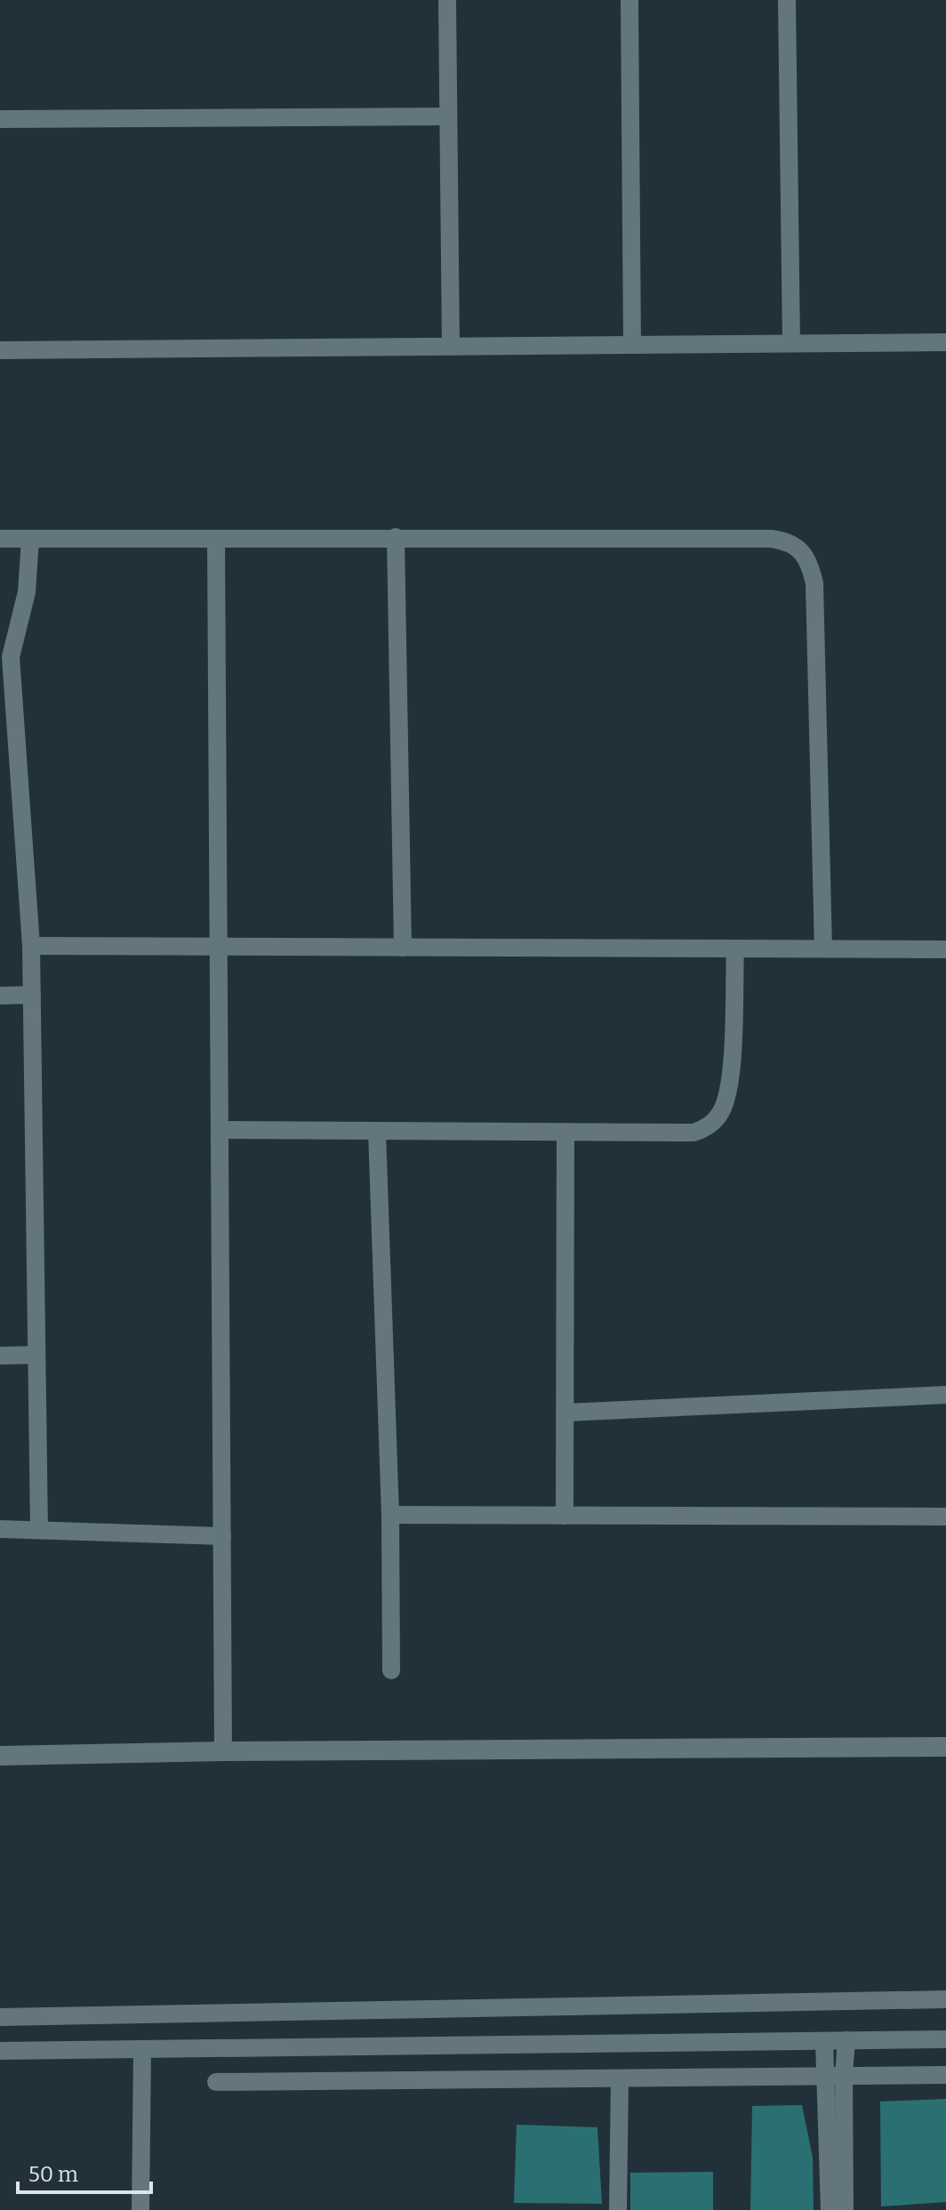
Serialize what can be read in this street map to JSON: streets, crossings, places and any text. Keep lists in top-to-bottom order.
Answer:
{
  "scale_bar": "50 m"
}
